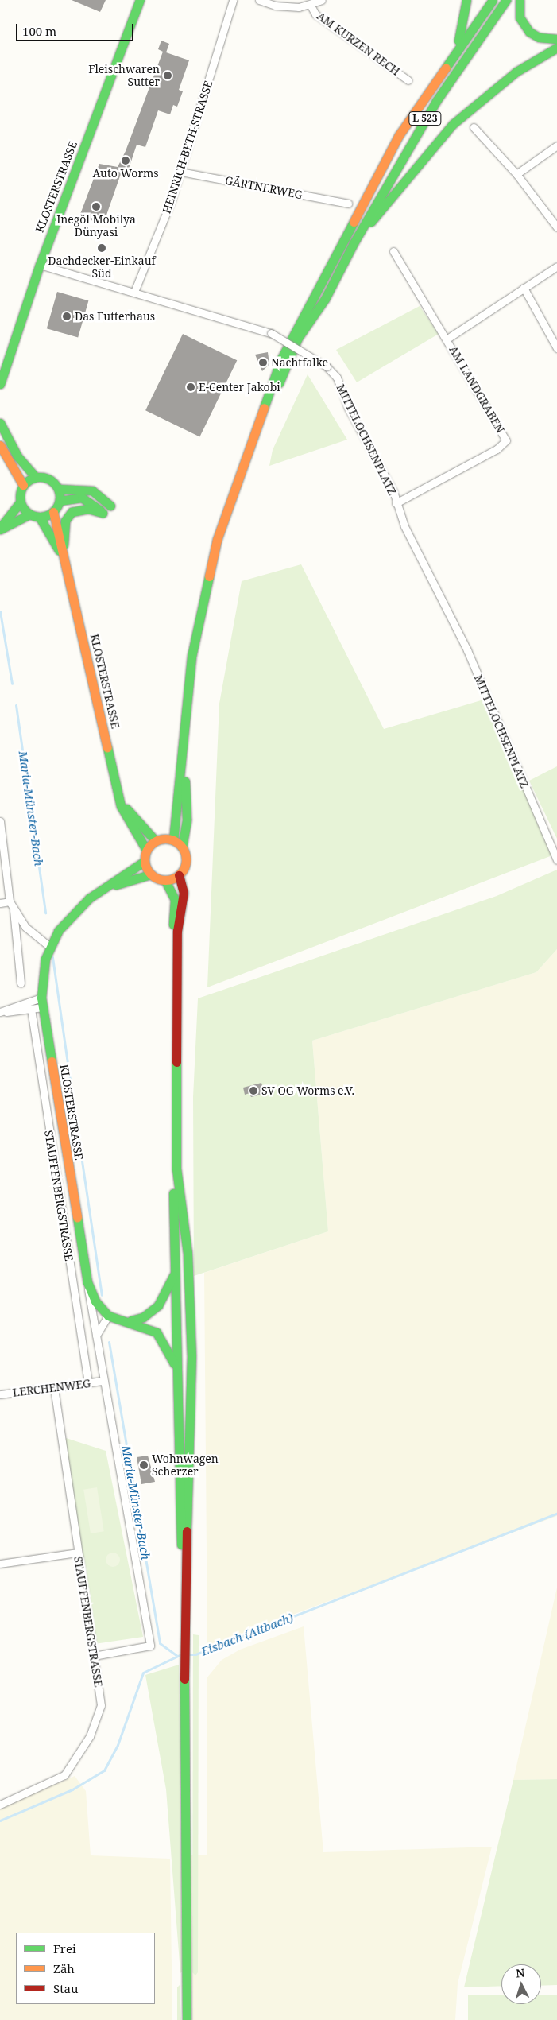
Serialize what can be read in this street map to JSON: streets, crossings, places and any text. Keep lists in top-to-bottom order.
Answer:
{
  "streets": {
    "main road": ["L 523", "KLOSTERSTRASSE"],
    "street": [
      "AM KURZEN RECH",
      "HEINRICH-BETH-STRASSE",
      "GÄRTNERWEG",
      "AM LANDGRABEN",
      "MITTELOCHSENPLATZ",
      "STAUFFENBERGSTRASSE",
      "LERCHENWEG"
    ]
  },
  "crossings": [
    ["L 523", "KLOSTERSTRASSE"],
    ["HEINRICH-BETH-STRASSE", "GÄRTNERWEG"],
    ["HEINRICH-BETH-STRASSE", "MITTELOCHSENPLATZ"],
    ["KLOSTERSTRASSE", "MITTELOCHSENPLATZ"],
    ["KLOSTERSTRASSE", "STAUFFENBERGSTRASSE"],
    ["KLOSTERSTRASSE", "LERCHENWEG"],
    ["AM LANDGRABEN", "MITTELOCHSENPLATZ"],
    ["STAUFFENBERGSTRASSE", "LERCHENWEG"]
  ],
  "water": ["Maria-Münster-Bach", "Eisbach (Altbach)"],
  "places": [
    "Fleischwaren Sutter",
    "Auto Worms",
    "Inegöl Mobilya Dünyasi",
    "Dachdecker-Einkauf Süd",
    "Das Futterhaus",
    "Nachtfalke",
    "E-Center Jakobi",
    "SV OG Worms e.V.",
    "Wohnwagen Scherzer"
  ],
  "legend": ["Frei", "Zäh", "Stau"],
  "scale_bar": "100 m",
  "north": "top"
}
